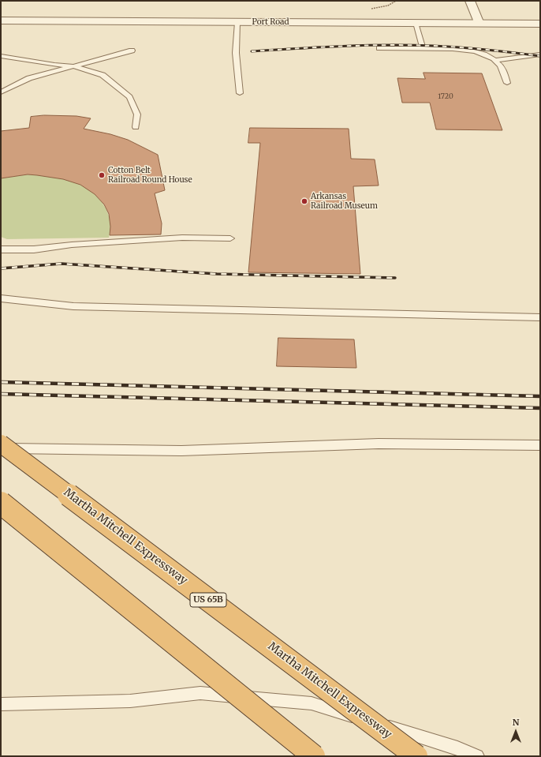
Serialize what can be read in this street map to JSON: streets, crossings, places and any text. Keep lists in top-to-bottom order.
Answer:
{
  "streets": {
    "highway": ["Martha Mitchell Expressway", "US 65B"],
    "street": ["Port Road"]
  },
  "places": ["Cotton Belt Railroad Round House", "Arkansas Railroad Museum"],
  "house_numbers": ["1720"],
  "north": "top"
}
